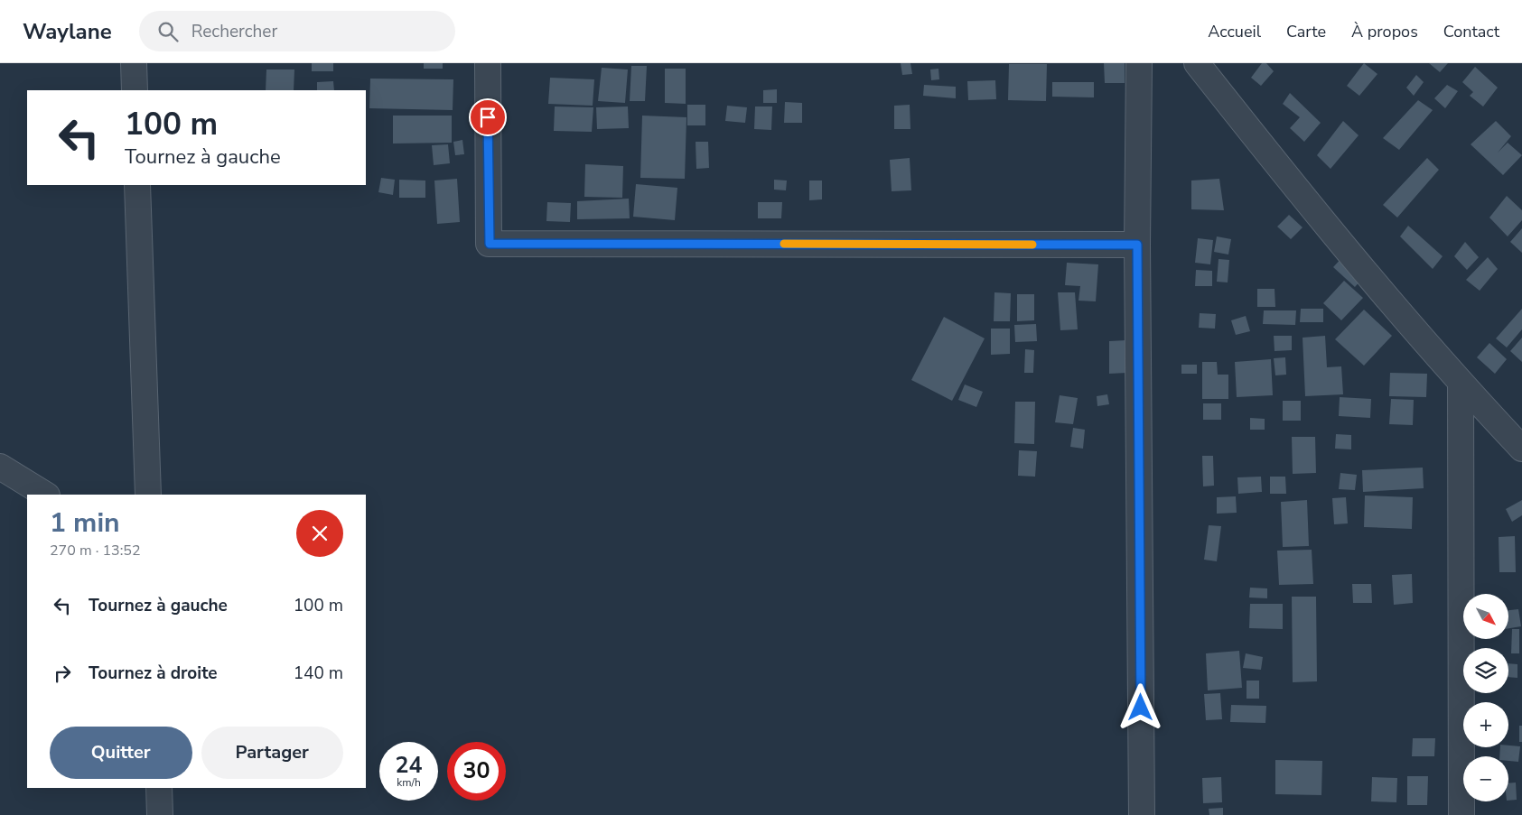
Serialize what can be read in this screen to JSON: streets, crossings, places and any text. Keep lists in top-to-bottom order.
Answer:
{
  "north": "bottom right",
  "page": {
    "header": "Waylane",
    "search": "Rechercher",
    "nav": [
      "Accueil",
      "Carte",
      "À propos",
      "Contact"
    ],
    "turn": ["100 m", "Tournez à gauche"],
    "heading": ["1 min", "270 m · 13:52"],
    "list": [
      {
        "name": "Tournez à gauche",
        "value": "100 m"
      },
      {
        "name": "Tournez à droite",
        "value": "140 m"
      }
    ],
    "map_buttons": ["+", "−"],
    "buttons": ["Quitter", "Partager"],
    "speed": "24 km/h",
    "limit": "30"
  }
}
